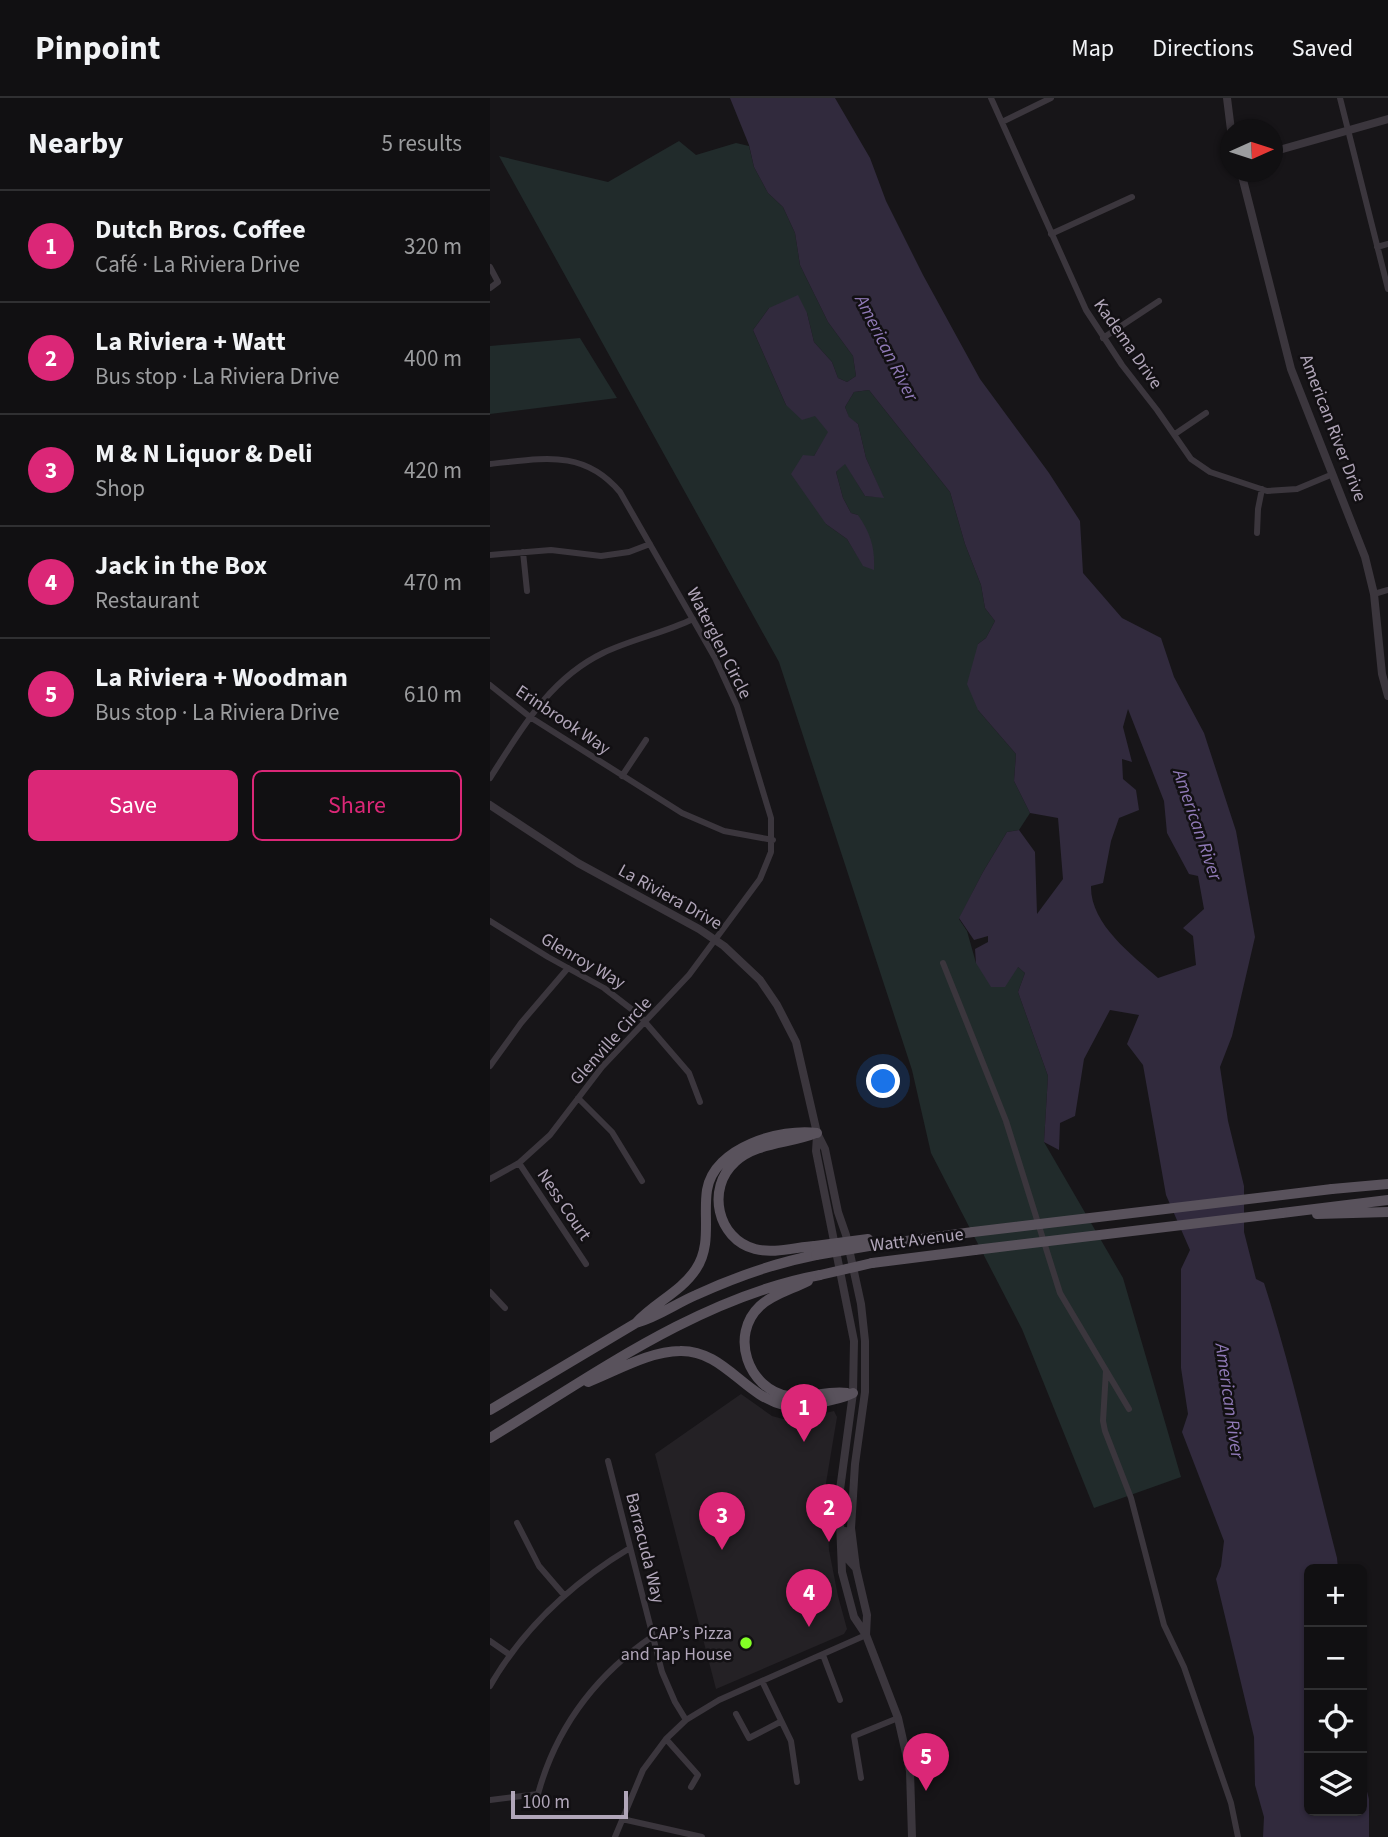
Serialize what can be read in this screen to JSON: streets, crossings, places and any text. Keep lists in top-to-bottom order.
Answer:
{
  "streets": {
    "main road": ["Watt Avenue"],
    "street": [
      "Kadema Drive",
      "American River Drive",
      "Waterglen Circle",
      "Erinbrook Way",
      "La Riviera Drive",
      "Glenroy Way",
      "Glenville Circle",
      "Ness Court",
      "Barracuda Way"
    ]
  },
  "crossings": [
    ["Kadema Drive", "American River Drive"],
    ["Waterglen Circle", "Erinbrook Way"],
    ["Waterglen Circle", "La Riviera Drive"],
    ["Waterglen Circle", "Glenville Circle"],
    ["La Riviera Drive", "Glenville Circle"],
    ["Glenroy Way", "Glenville Circle"],
    ["Glenville Circle", "Ness Court"]
  ],
  "water": ["American River"],
  "places": ["CAP’s Pizza and Tap House"],
  "scale_bar": "100 m",
  "north": "right",
  "page": {
    "header": "Pinpoint",
    "nav": ["Map", "Directions", "Saved"],
    "heading": ["Nearby", "5 results"],
    "list": [
      {
        "mark": "1",
        "name": "Dutch Bros. Coffee",
        "note": "Café · La Riviera Drive",
        "value": "320 m"
      },
      {
        "mark": "2",
        "name": "La Riviera + Watt",
        "note": "Bus stop · La Riviera Drive",
        "value": "400 m"
      },
      {
        "mark": "3",
        "name": "M & N Liquor & Deli",
        "note": "Shop",
        "value": "420 m"
      },
      {
        "mark": "4",
        "name": "Jack in the Box",
        "note": "Restaurant",
        "value": "470 m"
      },
      {
        "mark": "5",
        "name": "La Riviera + Woodman",
        "note": "Bus stop · La Riviera Drive",
        "value": "610 m"
      }
    ],
    "buttons": ["Save", "Share"],
    "pins": [
      "1",
      "2",
      "3",
      "4",
      "5"
    ],
    "map_buttons": ["+", "−"],
    "scale": "100 m"
  }
}
